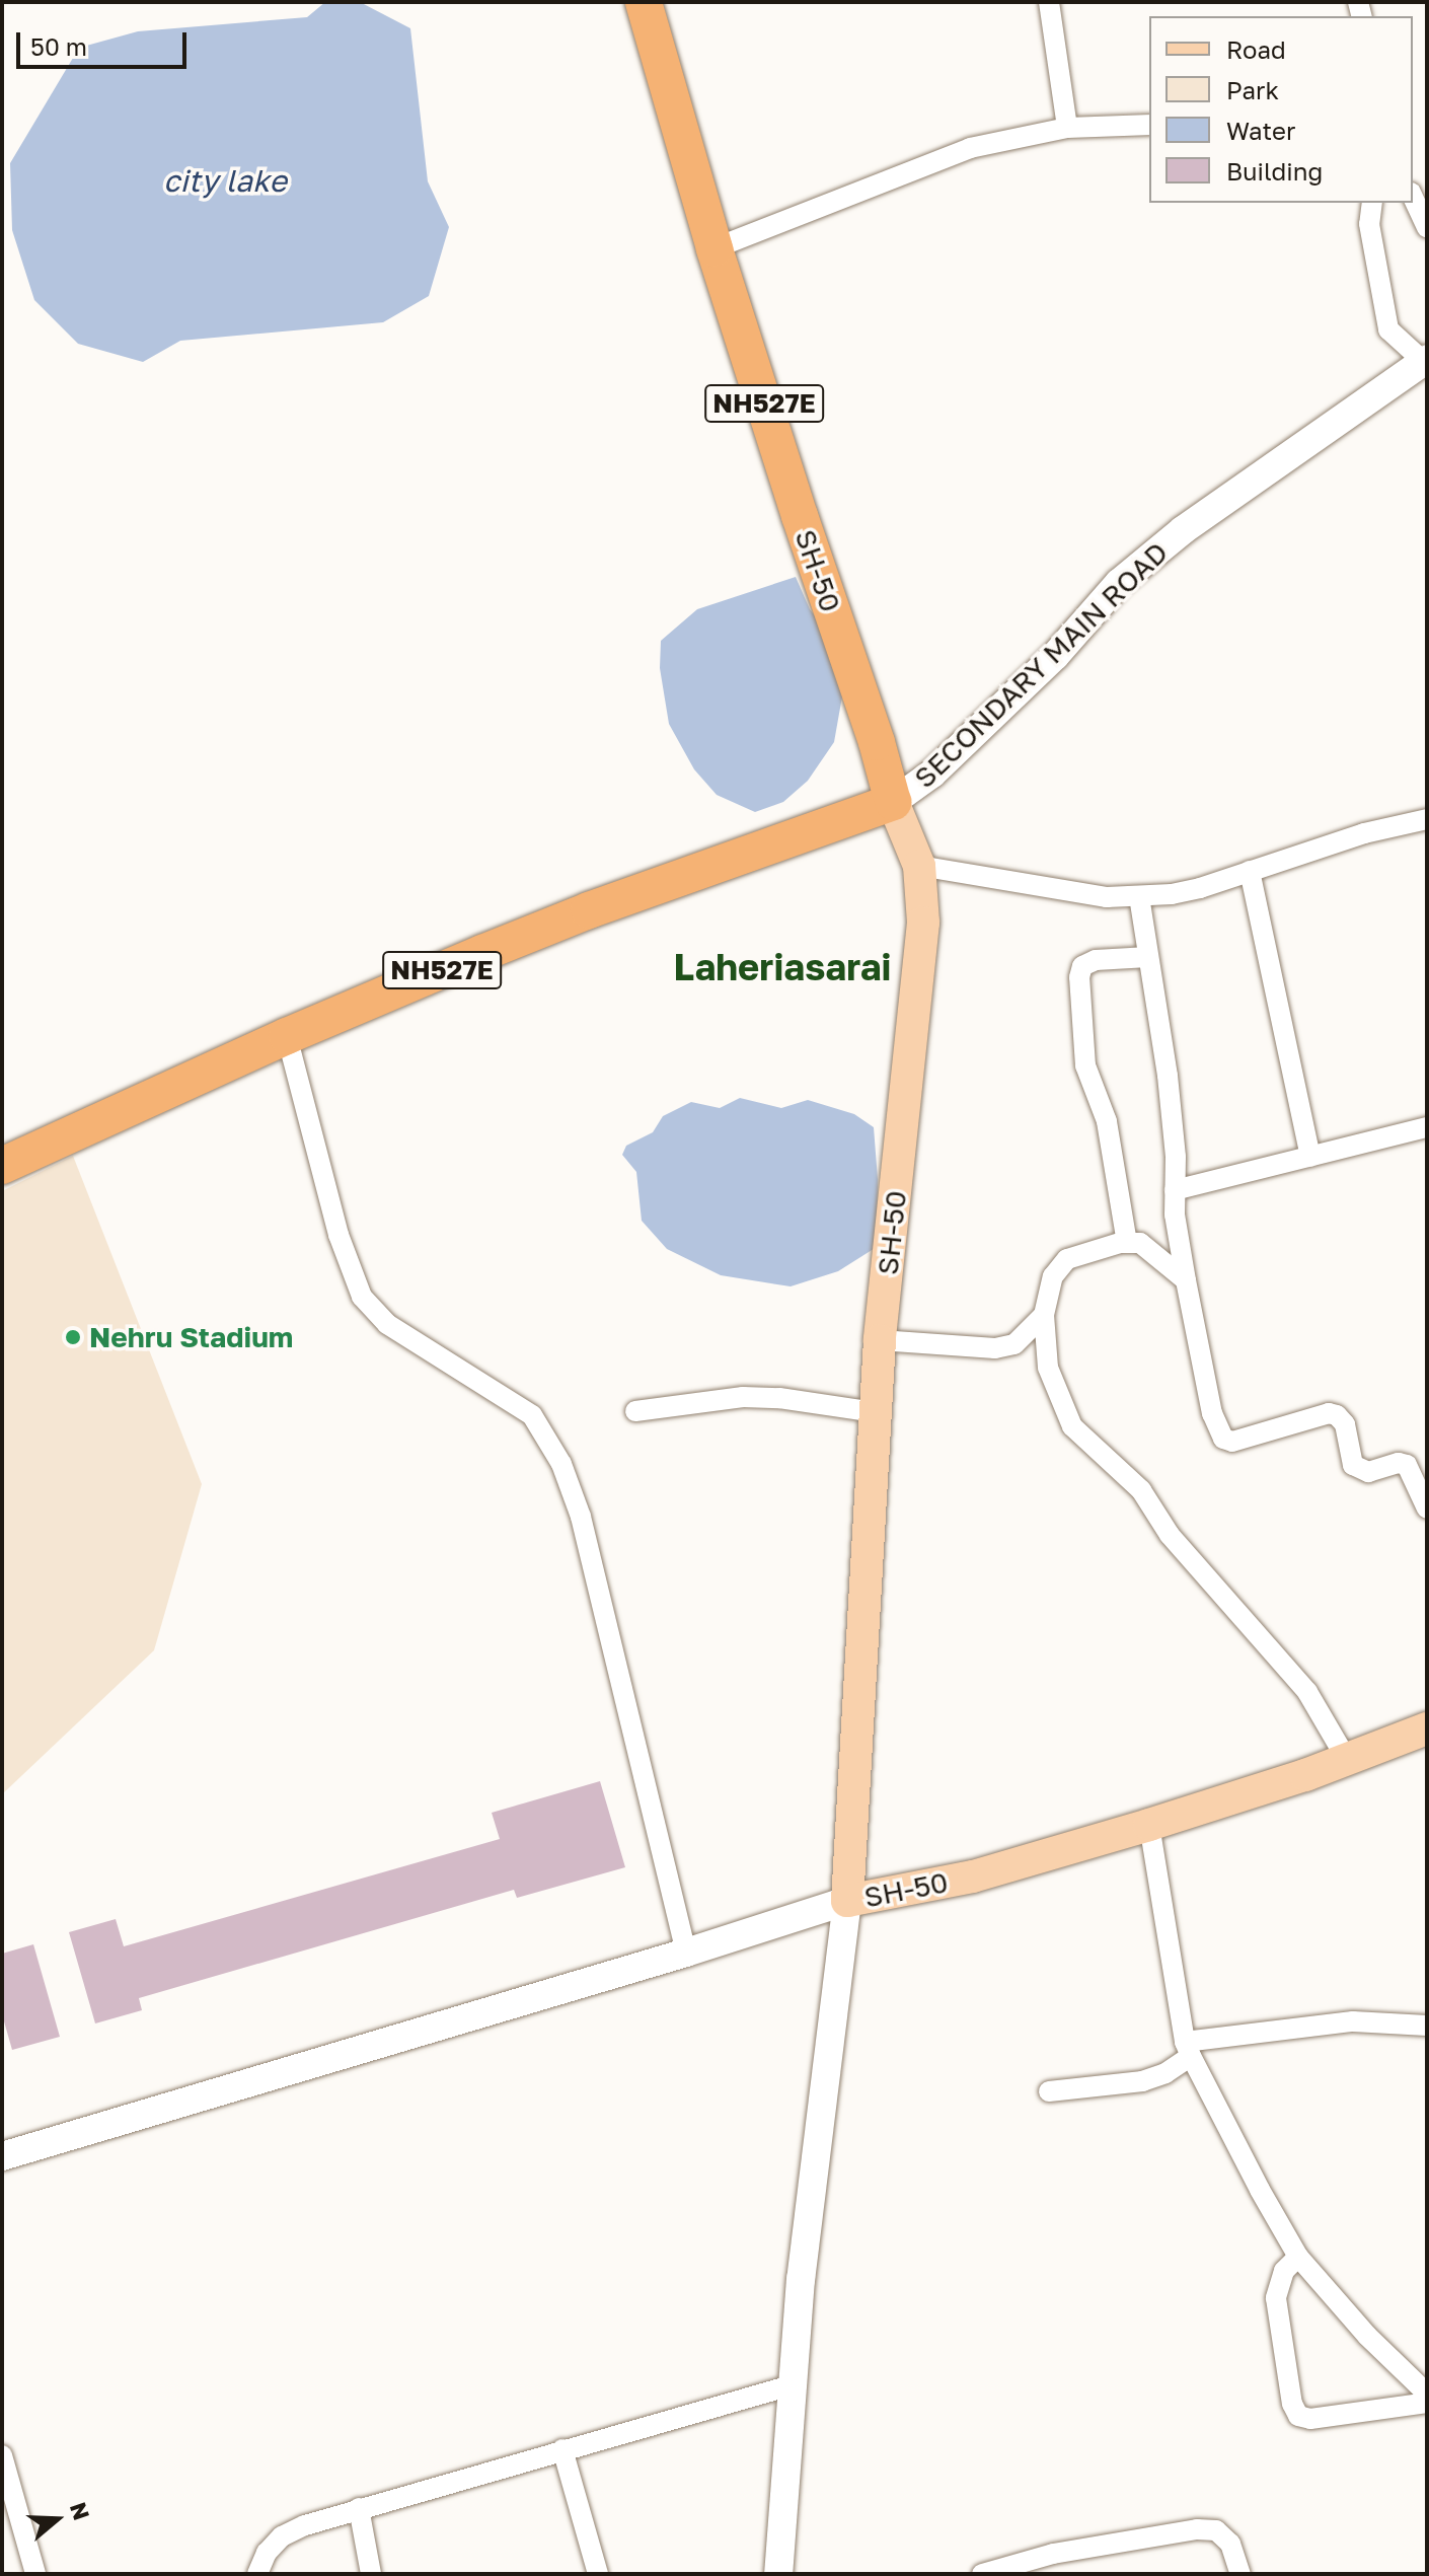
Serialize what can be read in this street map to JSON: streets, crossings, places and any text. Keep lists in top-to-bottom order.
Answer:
{
  "streets": {
    "highway": ["NH527E", "SH-50"],
    "main road": ["SECONDARY MAIN ROAD"]
  },
  "crossings": [
    ["NH527E", "SH-50"],
    ["NH527E", "SECONDARY MAIN ROAD"],
    ["SH-50", "SECONDARY MAIN ROAD"]
  ],
  "districts": ["Laheriasarai"],
  "water": ["city lake"],
  "places": ["Nehru Stadium"],
  "legend": [
    "Road",
    "Park",
    "Water",
    "Building"
  ],
  "scale_bar": "50 m",
  "north": "right"
}
